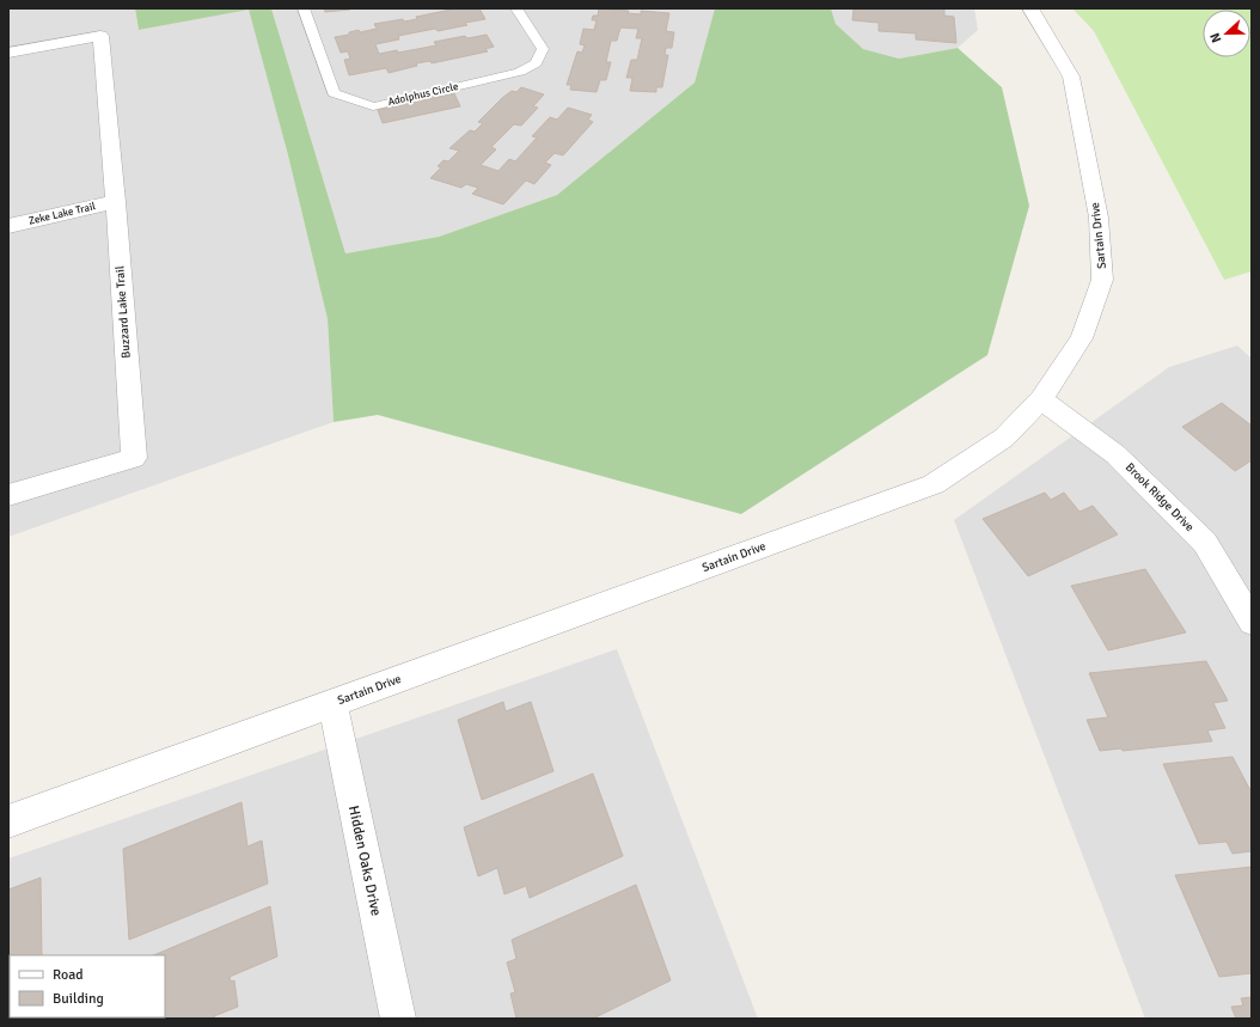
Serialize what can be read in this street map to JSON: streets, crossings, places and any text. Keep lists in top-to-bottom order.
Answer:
{
  "streets": {
    "street": [
      "Zeke Lake Trail",
      "Sartain Drive",
      "Buzzard Lake Trail",
      "Brook Ridge Drive",
      "Hidden Oaks Drive"
    ],
    "lane": ["Adolphus Circle"]
  },
  "crossings": [
    ["Zeke Lake Trail", "Buzzard Lake Trail"],
    ["Sartain Drive", "Brook Ridge Drive"],
    ["Sartain Drive", "Hidden Oaks Drive"]
  ],
  "legend": ["Road", "Building"],
  "north": "left"
}
